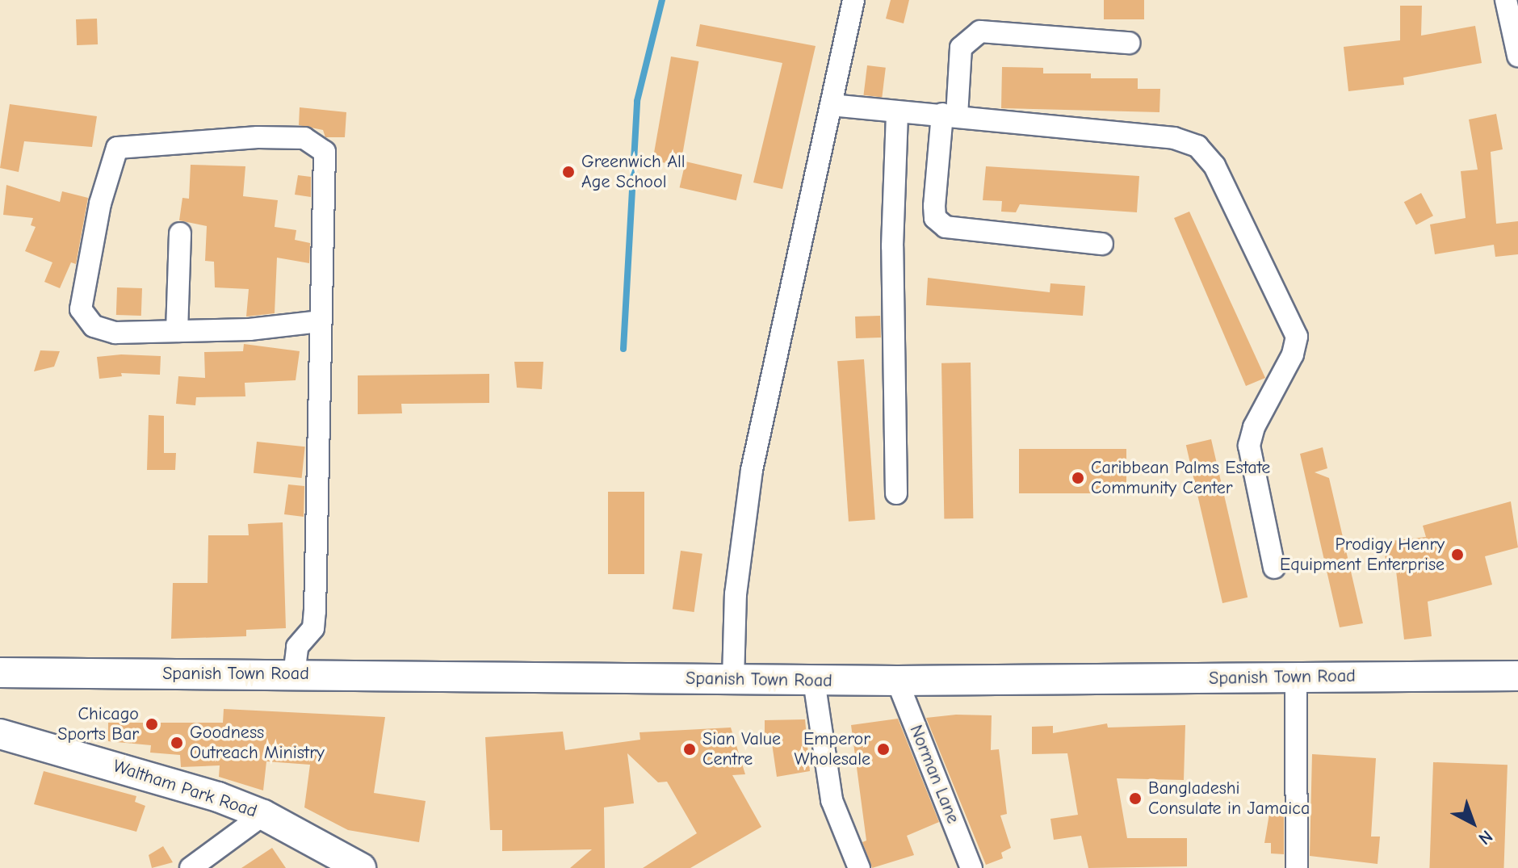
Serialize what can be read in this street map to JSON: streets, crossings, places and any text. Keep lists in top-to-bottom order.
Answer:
{
  "streets": {
    "main road": ["Spanish Town Road", "Waltham Park Road"],
    "street": ["Norman Lane"]
  },
  "crossings": [
    ["Spanish Town Road", "Norman Lane"]
  ],
  "places": [
    "Greenwich All Age School",
    "Caribbean Palms Estate Community Center",
    "Prodigy Henry Equipment Enterprise",
    "Chicago Sports Bar",
    "Goodness Outreach Ministry",
    "Sian Value Centre",
    "Emperor Wholesale",
    "Bangladeshi Consulate in Jamaica"
  ],
  "north": "bottom right"
}
